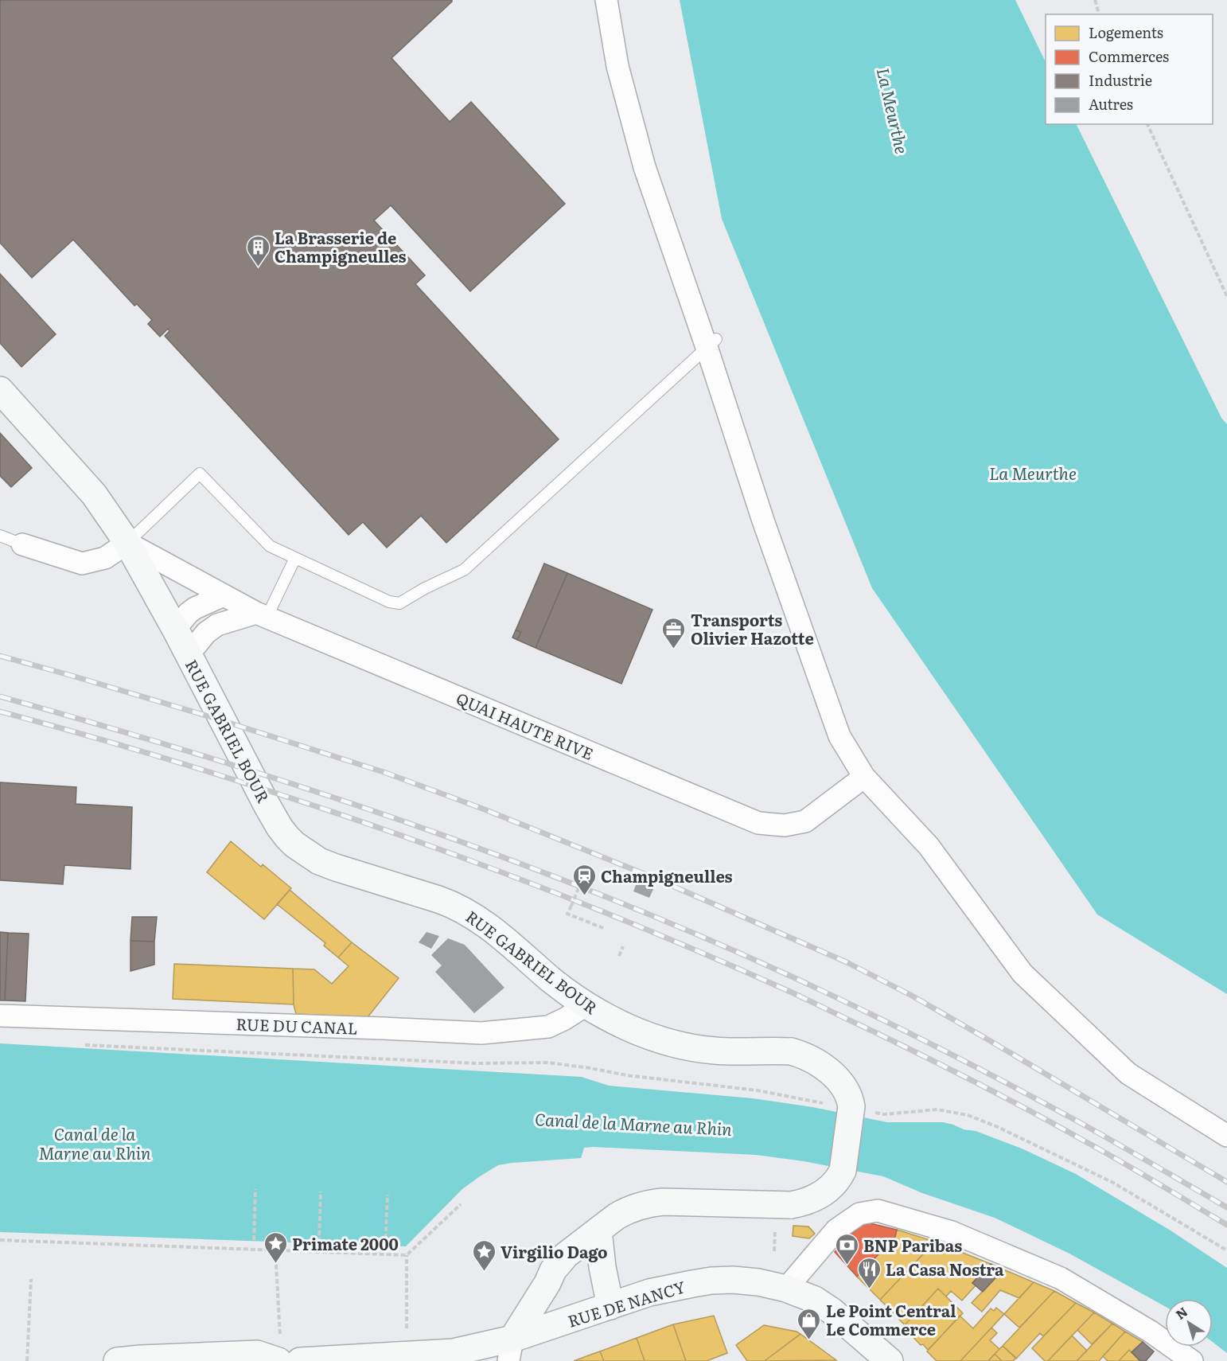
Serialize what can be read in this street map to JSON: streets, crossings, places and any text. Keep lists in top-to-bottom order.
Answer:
{
  "streets": {
    "main road": ["RUE GABRIEL BOUR", "RUE DE NANCY"],
    "street": ["QUAI HAUTE RIVE", "RUE DU CANAL"]
  },
  "crossings": [
    ["QUAI HAUTE RIVE", "RUE GABRIEL BOUR"],
    ["RUE GABRIEL BOUR", "RUE DU CANAL"],
    ["RUE GABRIEL BOUR", "RUE DE NANCY"]
  ],
  "water": ["La Meurthe", "Canal de la Marne au Rhin"],
  "places": {
    "building": ["La Brasserie de Champigneulles"],
    "office": ["Transports Olivier Hazotte"],
    "station": ["Champigneulles"],
    "place": ["Primate 2000", "Virgilio Dago"],
    "bank": ["BNP Paribas"],
    "restaurant": ["La Casa Nostra"],
    "shop": ["Le Point Central Le Commerce"]
  },
  "legend": [
    "Logements",
    "Commerces",
    "Industrie",
    "Autres"
  ],
  "north": "top left"
}
